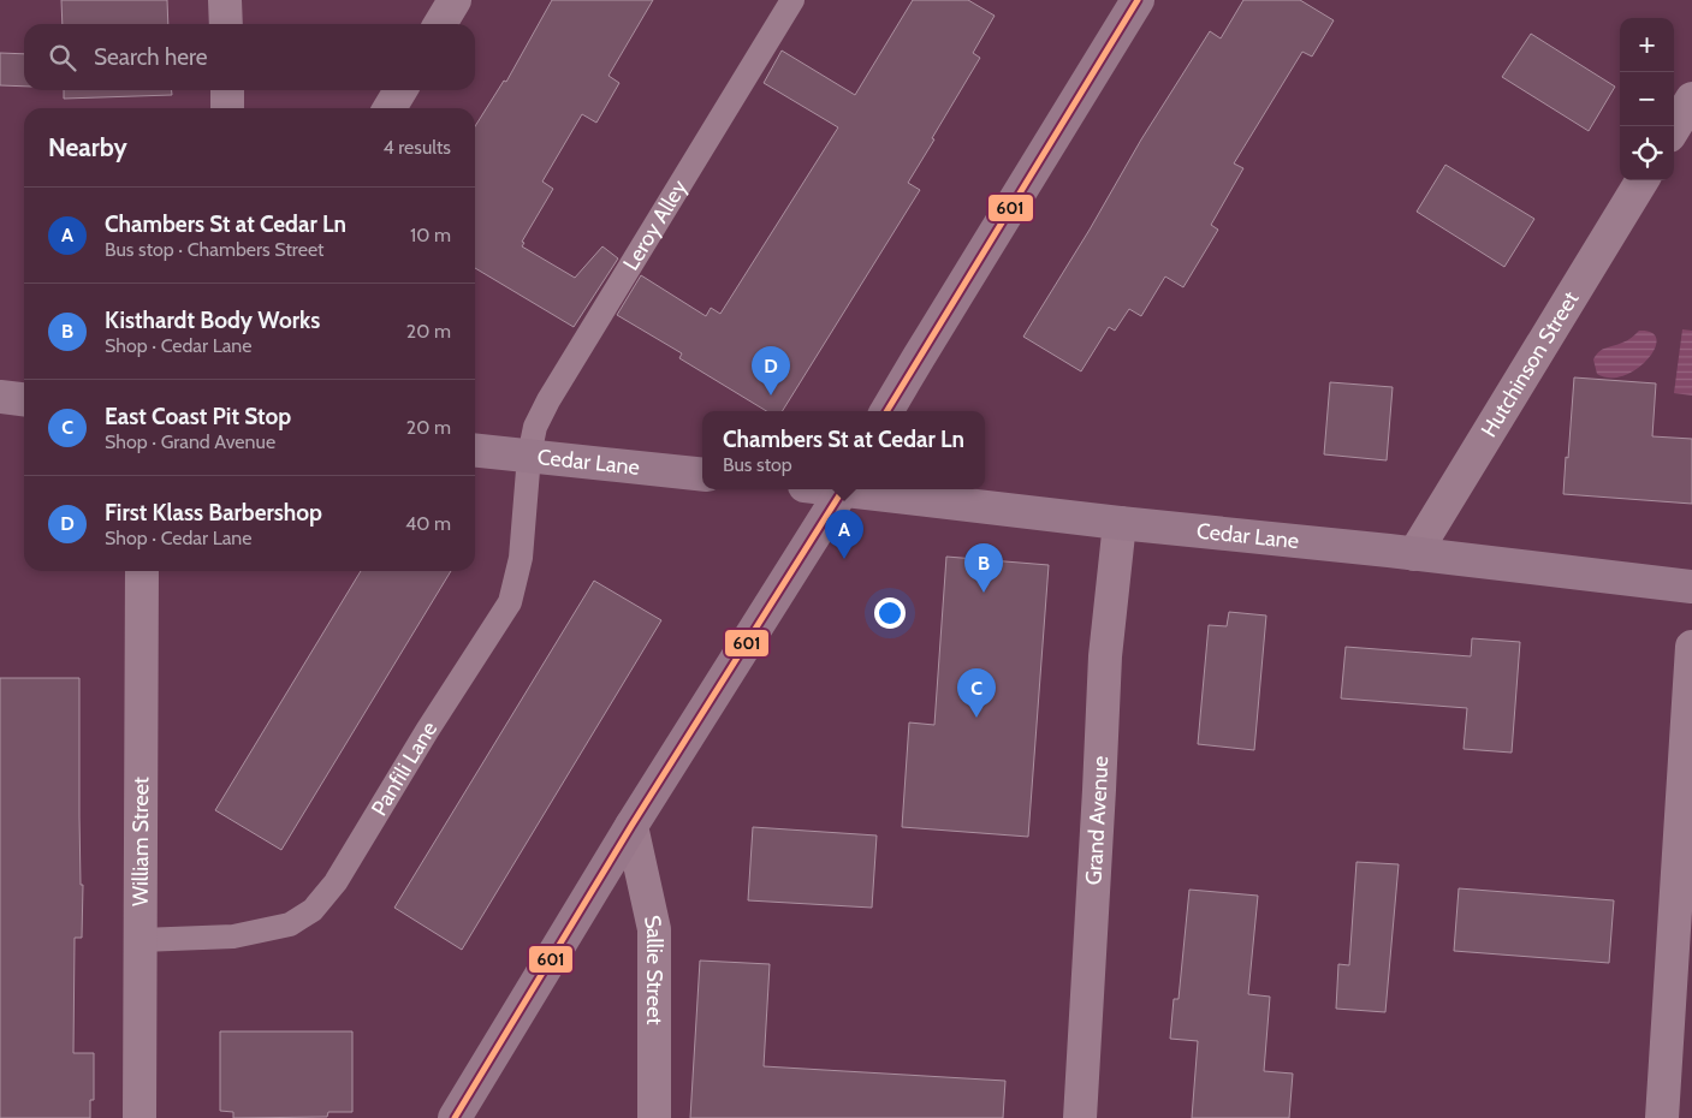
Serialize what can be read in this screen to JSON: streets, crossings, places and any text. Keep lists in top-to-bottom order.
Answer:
{
  "streets": {
    "street": [
      "Hutchinson Street",
      "Cedar Lane",
      "Grand Avenue",
      "William Street",
      "Sallie Street"
    ],
    "lane": ["Leroy Alley", "Panfili Lane"]
  },
  "crossings": [
    ["Leroy Alley", "Cedar Lane"],
    ["Leroy Alley", "Panfili Lane"],
    ["Hutchinson Street", "Cedar Lane"],
    ["Cedar Lane", "Panfili Lane"],
    ["Cedar Lane", "Grand Avenue"],
    ["Panfili Lane", "William Street"]
  ],
  "lines": ["transit line 601"],
  "page": {
    "map_buttons": ["+", "−"],
    "search": "Search here",
    "heading": ["Nearby", "4 results"],
    "list": [
      {
        "mark": "A",
        "name": "Chambers St at Cedar Ln",
        "note": "Bus stop · Chambers Street",
        "value": "10 m"
      },
      {
        "mark": "B",
        "name": "Kisthardt Body Works",
        "note": "Shop · Cedar Lane",
        "value": "20 m"
      },
      {
        "mark": "C",
        "name": "East Coast Pit Stop",
        "note": "Shop · Grand Avenue",
        "value": "20 m"
      },
      {
        "mark": "D",
        "name": "First Klass Barbershop",
        "note": "Shop · Cedar Lane",
        "value": "40 m"
      }
    ],
    "pins": [
      "D",
      "A",
      "B",
      "C"
    ],
    "popup": ["Chambers St at Cedar Ln", "Bus stop"]
  }
}
